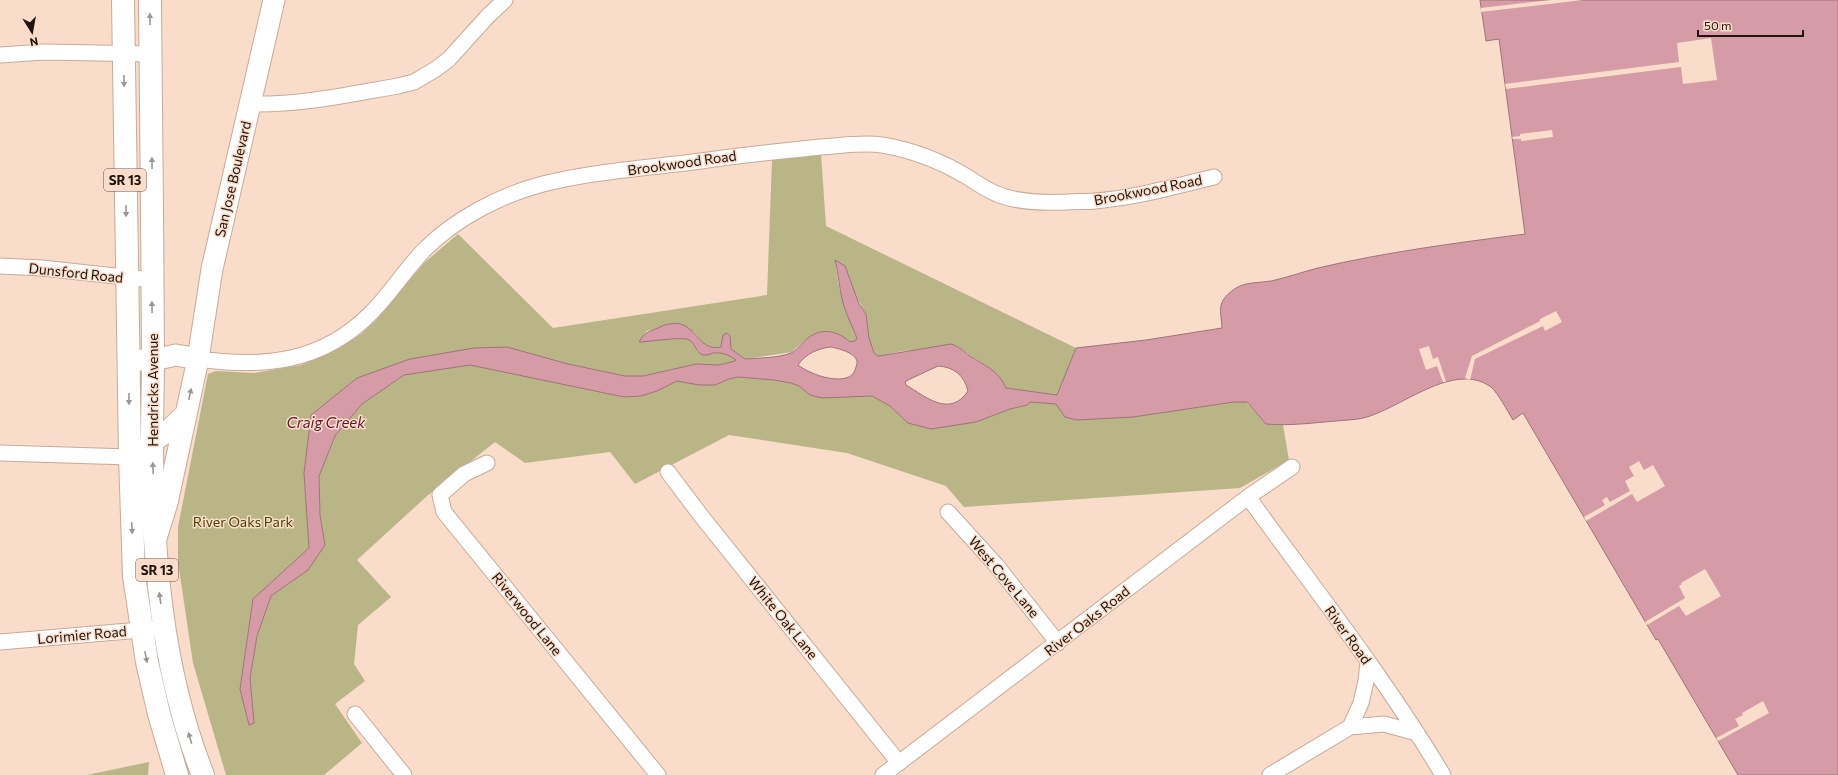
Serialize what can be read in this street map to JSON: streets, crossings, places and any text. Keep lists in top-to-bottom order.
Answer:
{
  "streets": {
    "main road": ["SR 13", "Hendricks Avenue"],
    "street": [
      "Brookwood Road",
      "San Jose Boulevard",
      "Dunsford Road",
      "West Cove Lane",
      "Riverwood Lane",
      "White Oak Lane",
      "River Oaks Road",
      "Lorimier Road",
      "River Road"
    ]
  },
  "crossings": [
    ["Brookwood Road", "San Jose Boulevard"],
    ["San Jose Boulevard", "Hendricks Avenue"],
    ["Dunsford Road", "Hendricks Avenue"],
    ["Hendricks Avenue", "Lorimier Road"],
    ["West Cove Lane", "River Oaks Road"],
    ["White Oak Lane", "River Oaks Road"],
    ["River Oaks Road", "River Road"]
  ],
  "water": ["Craig Creek"],
  "parks": ["River Oaks Park"],
  "scale_bar": "50 m",
  "north": "bottom"
}
